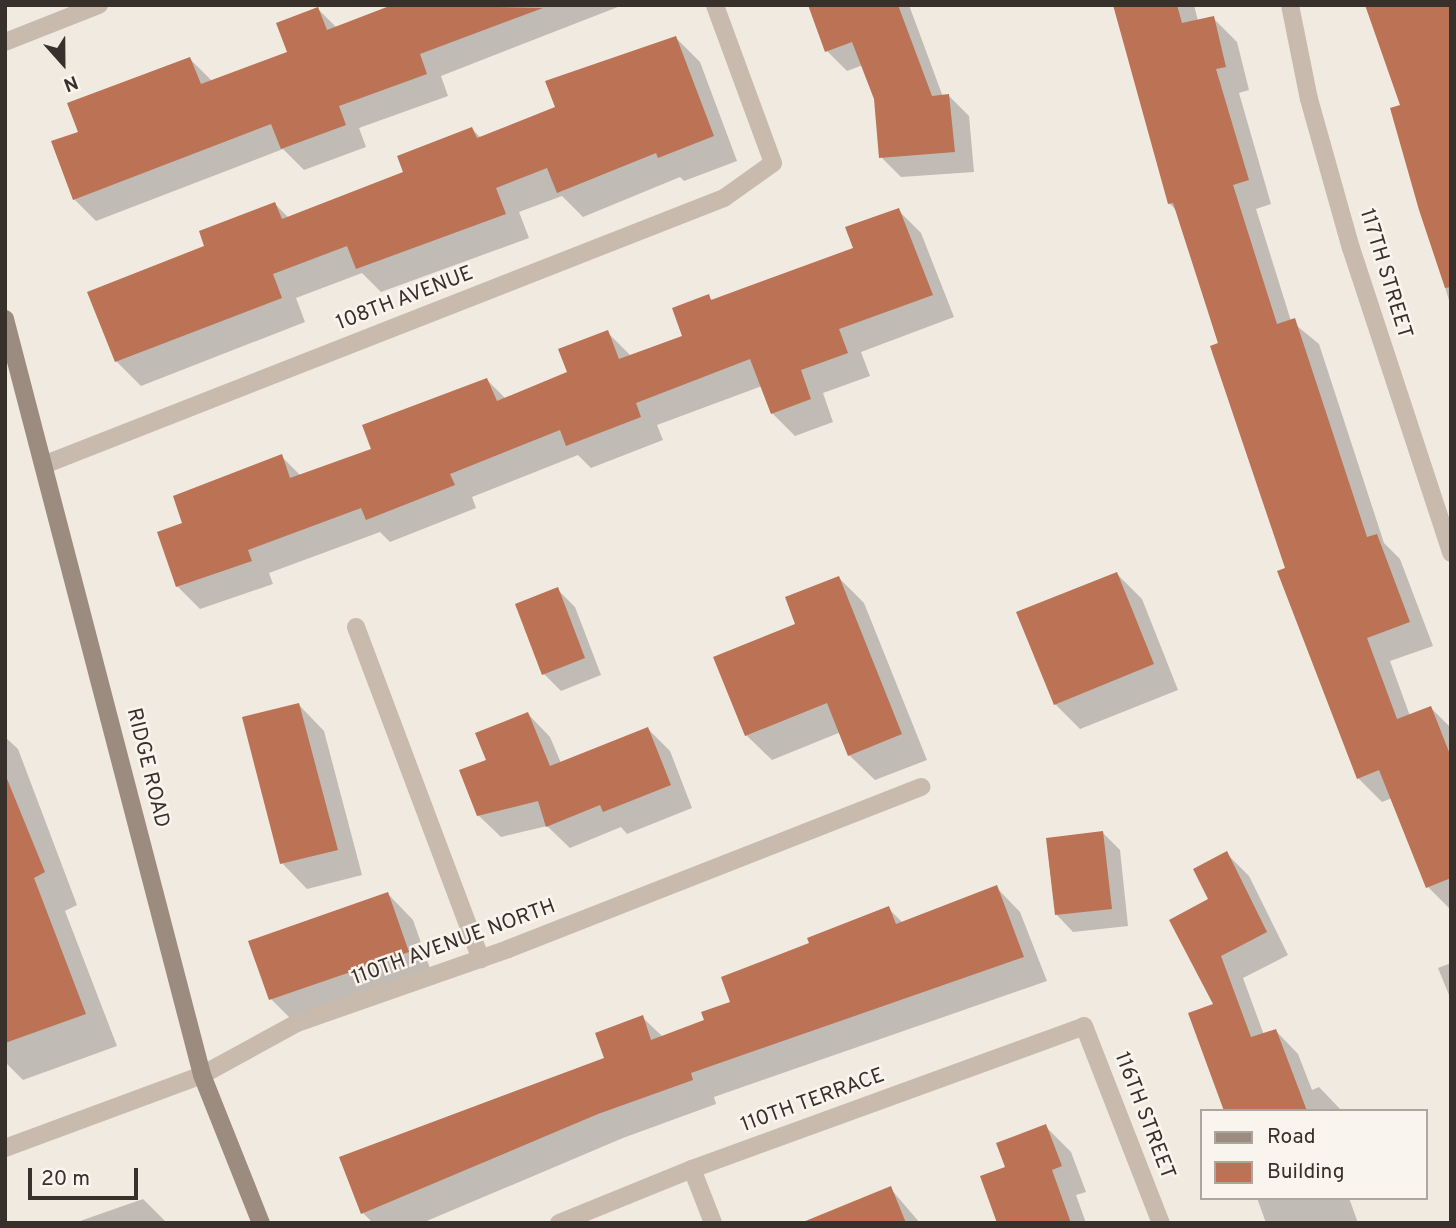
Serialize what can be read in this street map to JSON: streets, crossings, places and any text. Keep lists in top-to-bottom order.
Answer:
{
  "streets": {
    "street": [
      "117TH STREET",
      "108TH AVENUE",
      "RIDGE ROAD",
      "110TH AVENUE NORTH",
      "110TH TERRACE",
      "116TH STREET"
    ]
  },
  "crossings": [
    ["108TH AVENUE", "RIDGE ROAD"],
    ["RIDGE ROAD", "110TH AVENUE NORTH"],
    ["110TH TERRACE", "116TH STREET"]
  ],
  "legend": ["Road", "Building"],
  "scale_bar": "20 m",
  "north": "bottom"
}
